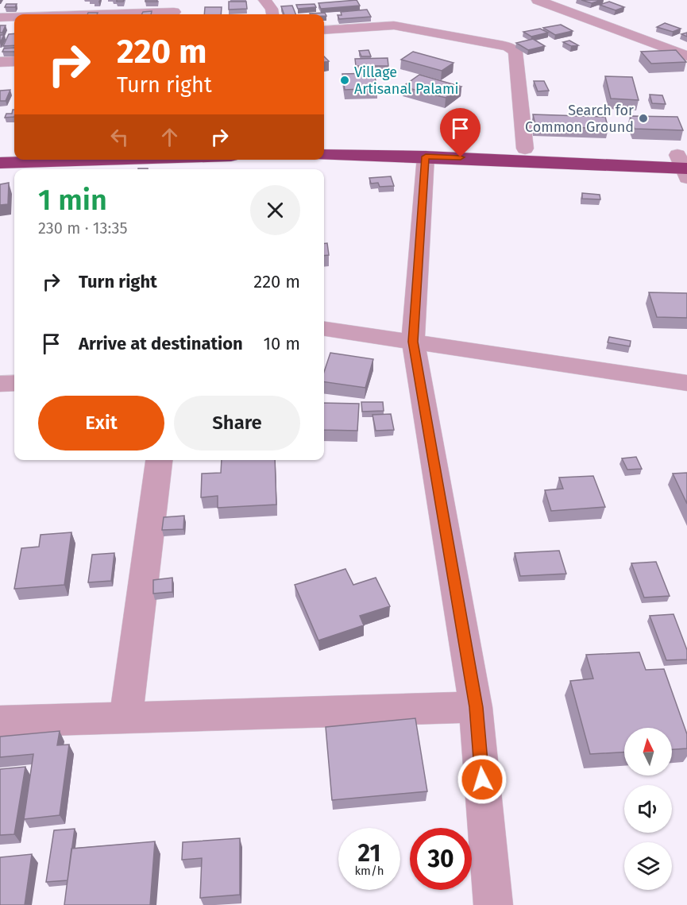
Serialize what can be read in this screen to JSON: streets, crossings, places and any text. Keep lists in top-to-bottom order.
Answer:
{
  "places": ["Village Artisanal Palami", "Search for Common Ground"],
  "north": "top",
  "page": {
    "turn": ["220 m", "Turn right"],
    "heading": ["1 min", "230 m · 13:35"],
    "list": [
      {
        "name": "Turn right",
        "value": "220 m"
      },
      {
        "name": "Arrive at destination",
        "value": "10 m"
      }
    ],
    "buttons": ["Exit", "Share"],
    "speed": "21 km/h",
    "limit": "30"
  }
}
